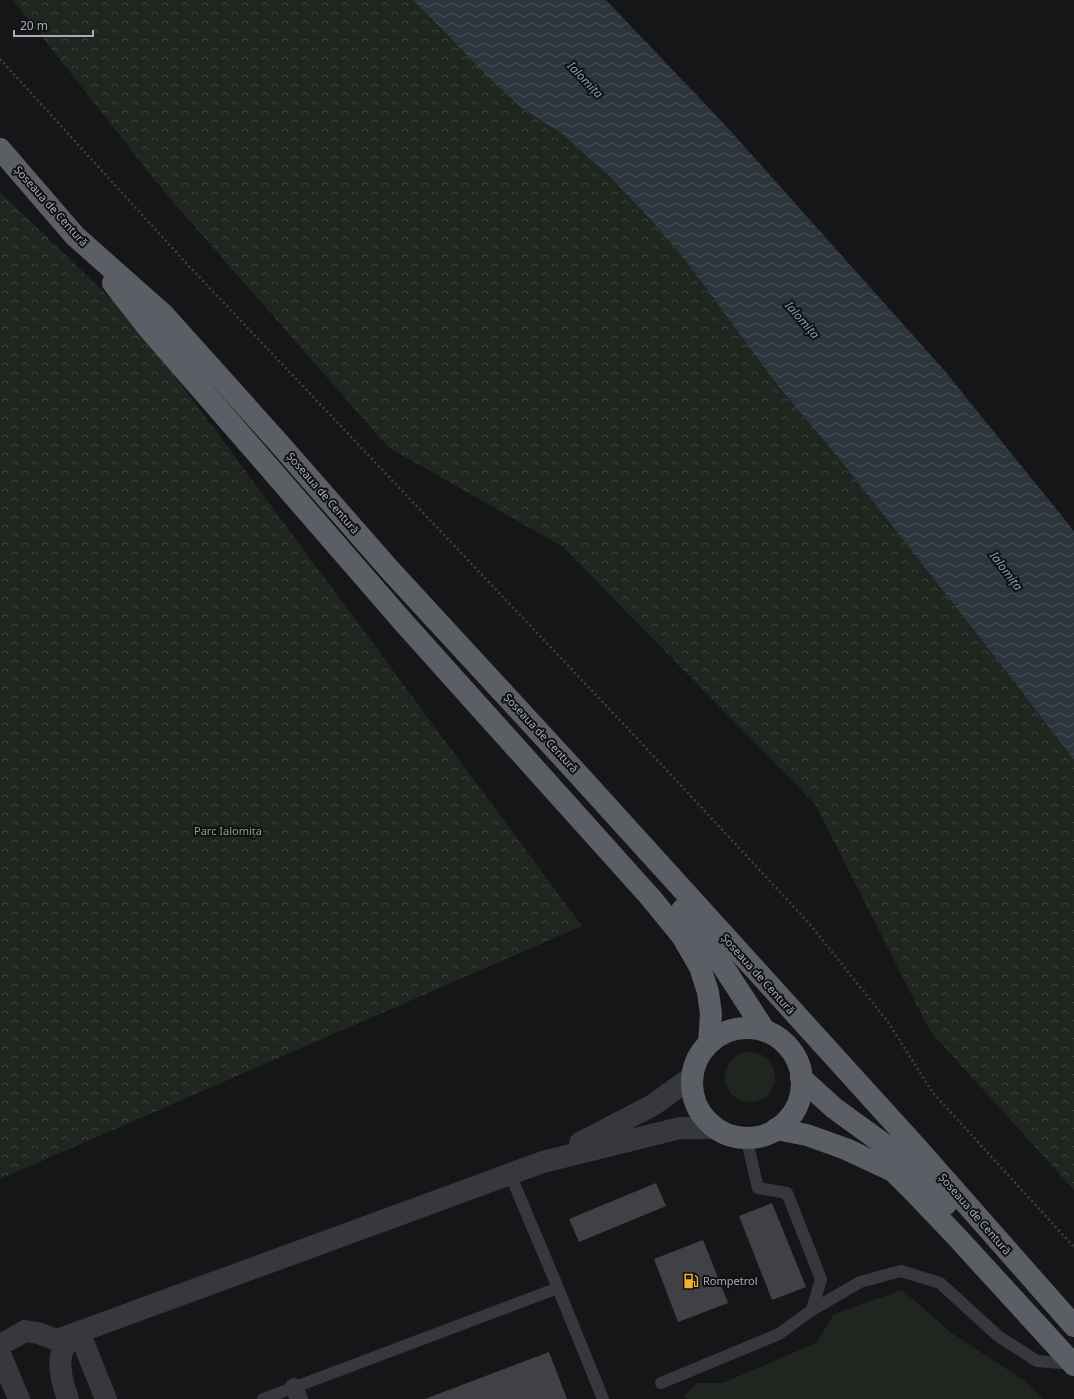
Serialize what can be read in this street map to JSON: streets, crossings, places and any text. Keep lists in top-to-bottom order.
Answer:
{
  "streets": {
    "highway": ["Șoseaua de Centură"]
  },
  "water": ["Ialomița"],
  "parks": ["Parc Ialomița"],
  "places": {
    "fuel station": ["Rompetrol"]
  },
  "scale_bar": "20 m"
}
